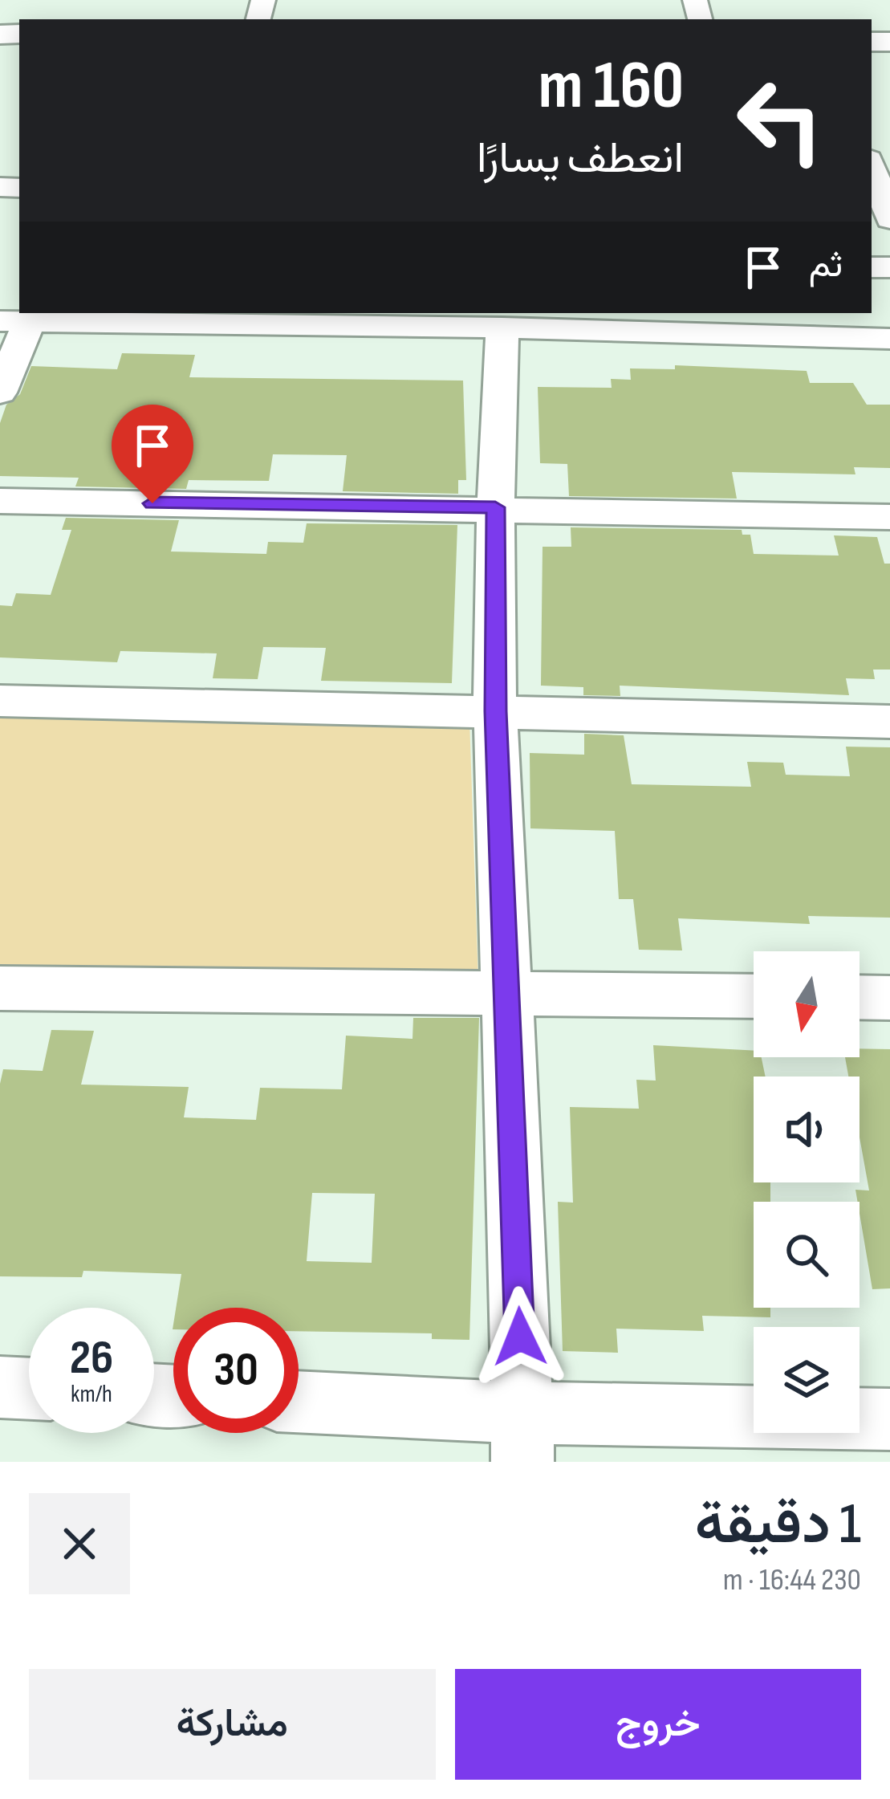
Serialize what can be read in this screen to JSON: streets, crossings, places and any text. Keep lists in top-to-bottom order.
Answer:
{
  "north": "bottom",
  "page": {
    "turn": ["160 m", "انعطف يسارًا"],
    "then": "ثم",
    "speed": "26 km/h",
    "limit": "30",
    "heading": ["1 دقيقة", "230 m · 16:44"],
    "buttons": ["خروج", "مشاركة"]
  }
}
